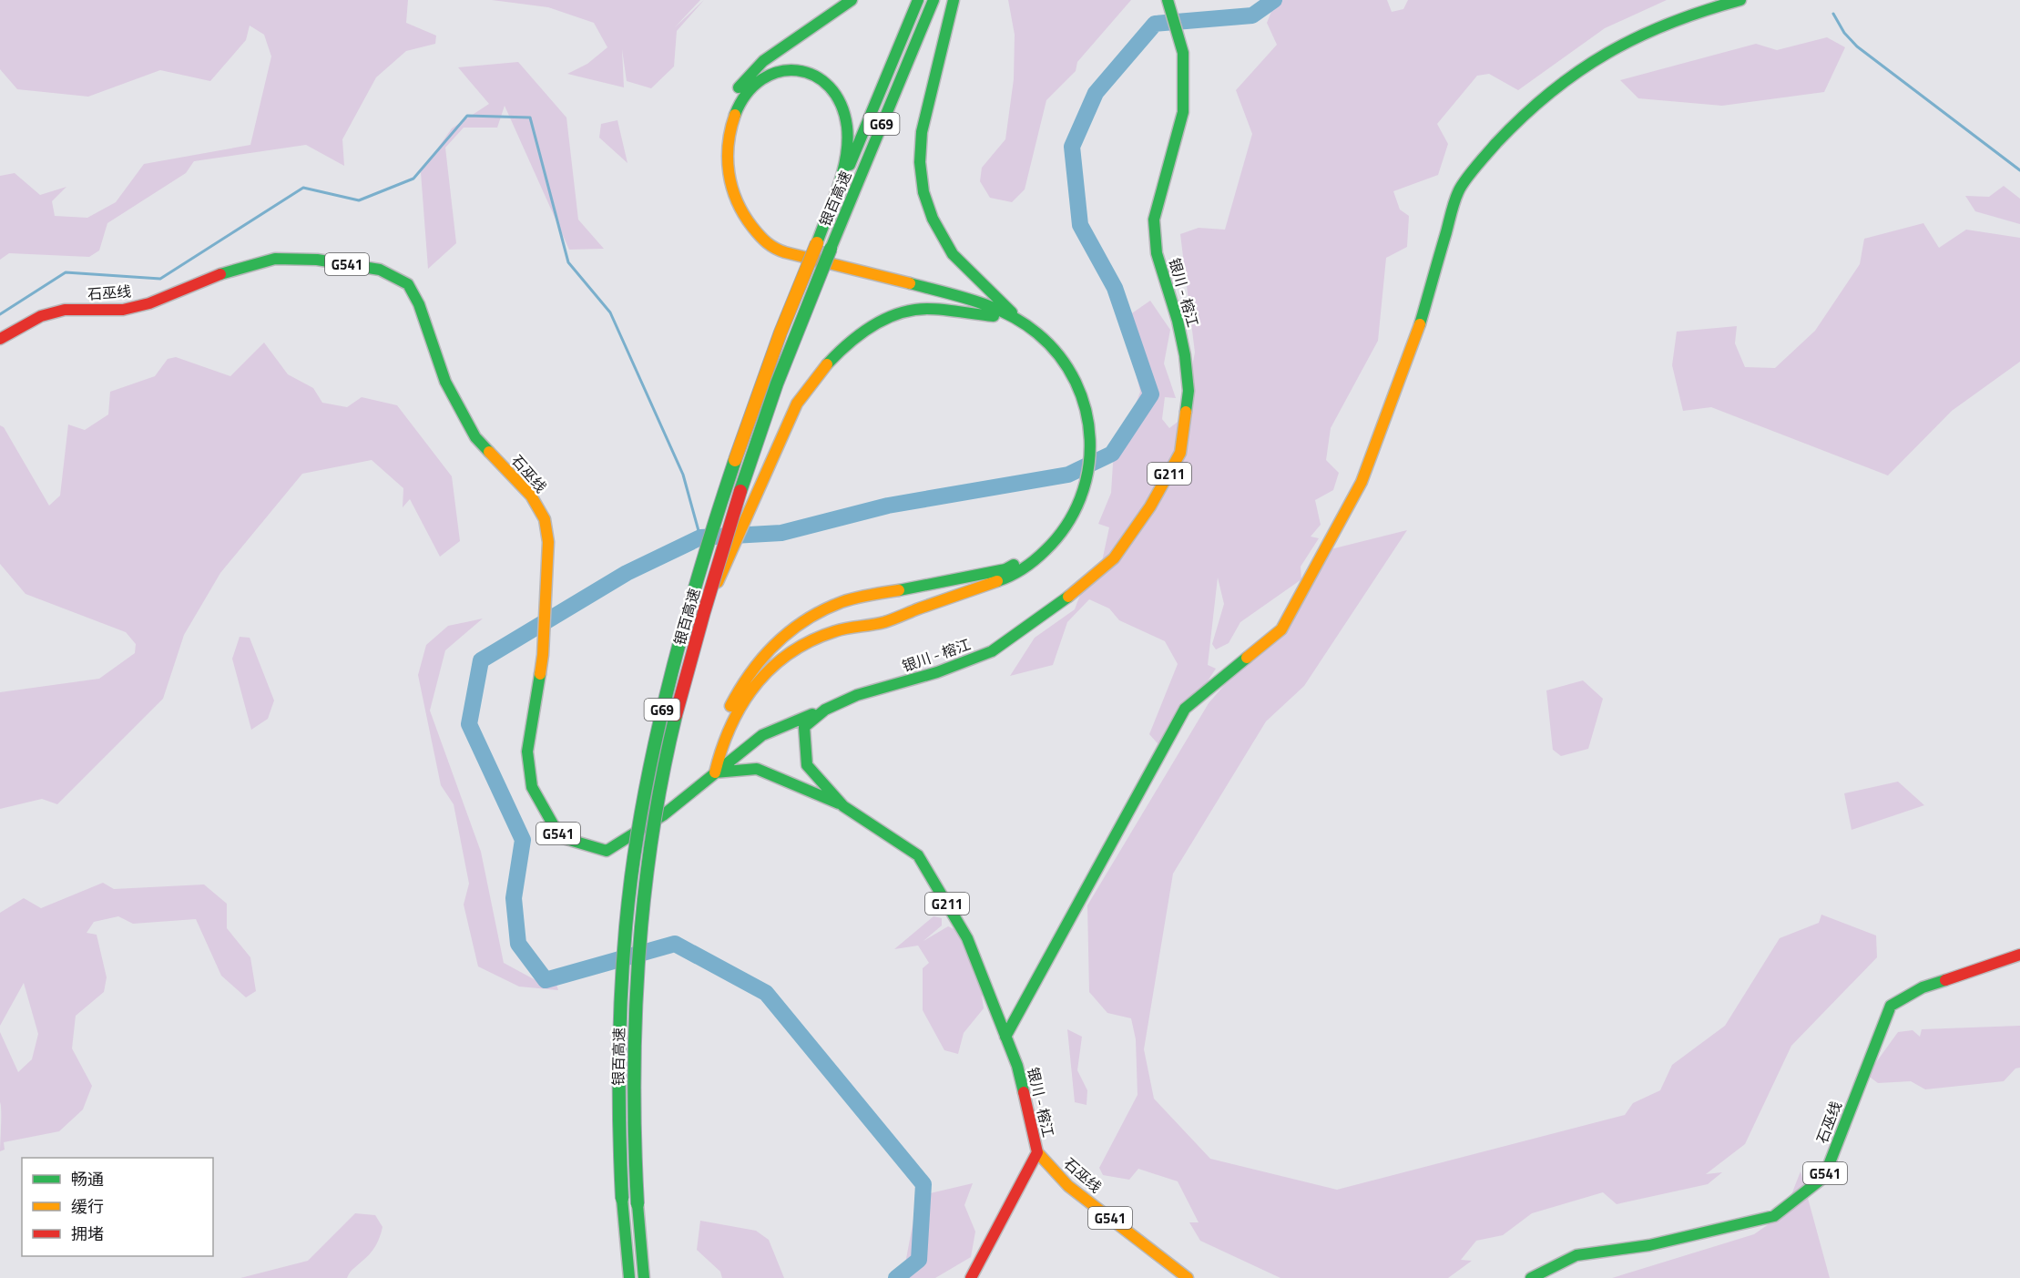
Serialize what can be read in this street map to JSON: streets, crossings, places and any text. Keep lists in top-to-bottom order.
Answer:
{
  "streets": {
    "main road": [
      "G69",
      "银百高速",
      "G541",
      "石巫线",
      "银川 - 榕江",
      "G211"
    ]
  },
  "crossings": [
    ["石巫线", "银川 - 榕江"]
  ],
  "legend": ["畅通", "缓行", "拥堵"]
}
